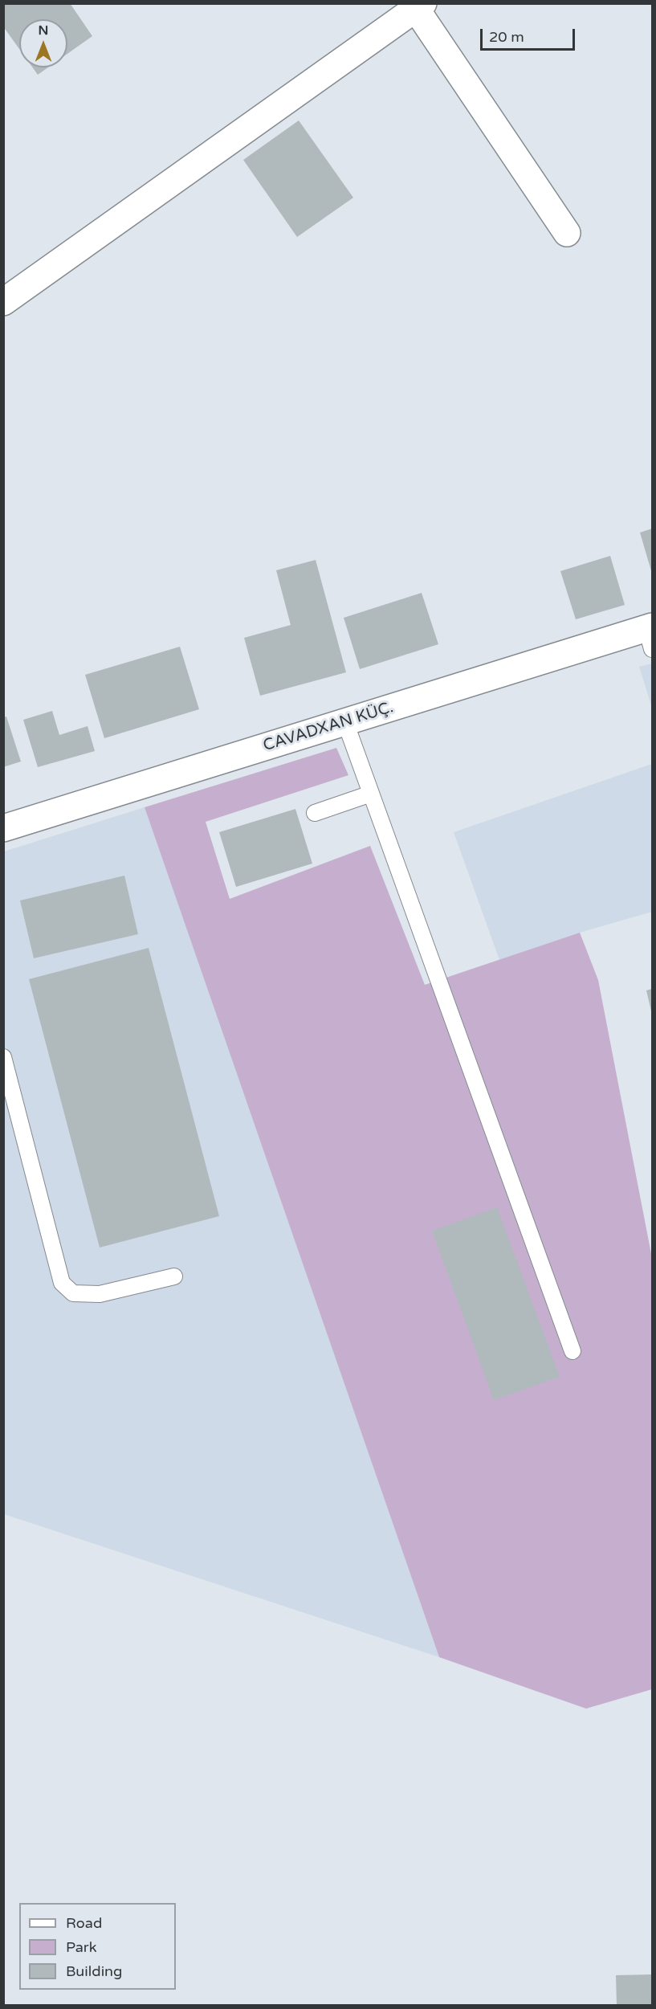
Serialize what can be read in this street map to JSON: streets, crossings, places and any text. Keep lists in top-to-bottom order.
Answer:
{
  "streets": {
    "street": ["CAVADXAN KÜÇ."]
  },
  "legend": ["Road", "Park", "Building"],
  "scale_bar": "20 m",
  "north": "top"
}
